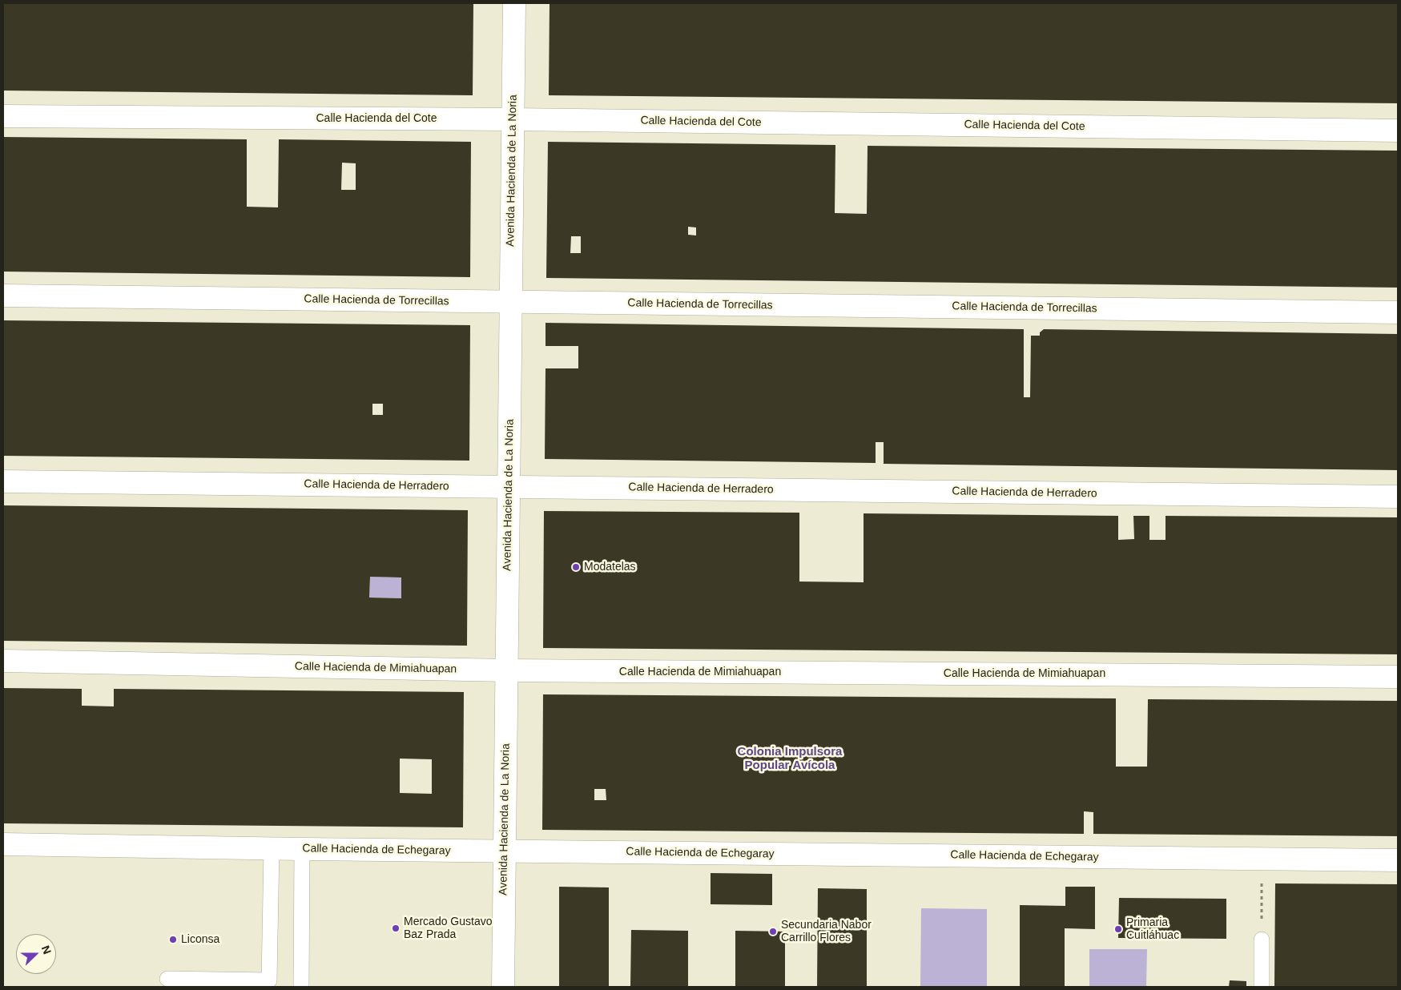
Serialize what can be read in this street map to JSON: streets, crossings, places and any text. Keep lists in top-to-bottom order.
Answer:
{
  "streets": {
    "street": [
      "Calle Hacienda del Cote",
      "Avenida Hacienda de La Noria",
      "Calle Hacienda de Torrecillas",
      "Calle Hacienda de Herradero",
      "Calle Hacienda de Mimiahuapan",
      "Calle Hacienda de Echegaray"
    ]
  },
  "crossings": [
    ["Calle Hacienda del Cote", "Avenida Hacienda de La Noria"],
    ["Avenida Hacienda de La Noria", "Calle Hacienda de Torrecillas"],
    ["Avenida Hacienda de La Noria", "Calle Hacienda de Herradero"],
    ["Avenida Hacienda de La Noria", "Calle Hacienda de Mimiahuapan"],
    ["Avenida Hacienda de La Noria", "Calle Hacienda de Echegaray"]
  ],
  "districts": ["Colonia Impulsora Popular Avícola"],
  "places": [
    "Modatelas",
    "Mercado Gustavo Baz Prada",
    "Primaria Cuitláhuac",
    "Secundaria Nabor Carrillo Flores",
    "Liconsa"
  ],
  "north": "right"
}
